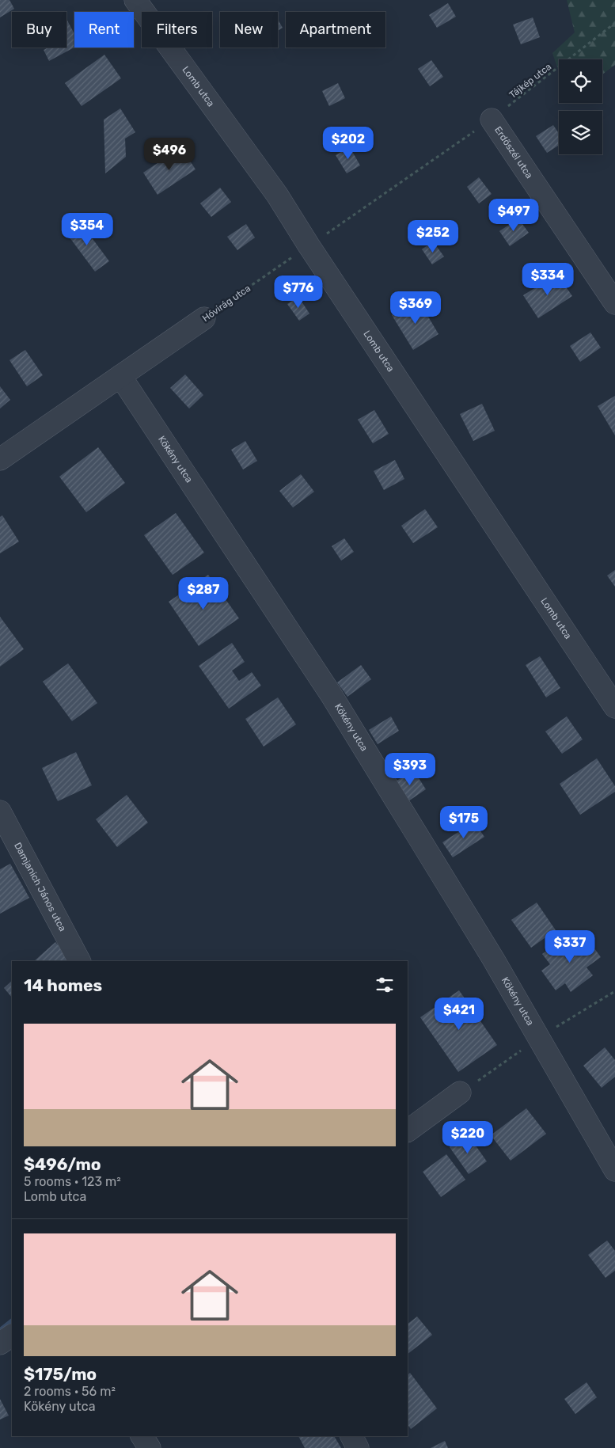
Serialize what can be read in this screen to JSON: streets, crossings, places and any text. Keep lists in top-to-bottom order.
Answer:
{
  "streets": {
    "street": [
      "Lomb utca",
      "Erdőszél utca",
      "Hóvirág utca",
      "Kökény utca",
      "Damjanich János utca"
    ],
    "path": ["Tájkép utca"]
  },
  "crossings": [
    ["Tájkép utca", "Erdőszél utca"],
    ["Tájkép utca", "Hóvirág utca"],
    ["Lomb utca", "Hóvirág utca"],
    ["Erdőszél utca", "Hóvirág utca"],
    ["Hóvirág utca", "Kökény utca"]
  ],
  "page": {
    "chip": [
      "Buy",
      "Rent",
      "Filters",
      "New",
      "Apartment"
    ],
    "price": [
      "$202",
      "$496",
      "$497",
      "$354",
      "$252",
      "$334",
      "$776",
      "$369",
      "$287",
      "$393",
      "$175",
      "$337",
      "$421",
      "$220"
    ],
    "heading": "14 homes",
    "list": [
      {
        "name": "$496/mo",
        "note": "5 rooms · 123 m² · Lomb utca"
      },
      {
        "name": "$175/mo",
        "note": "2 rooms · 56 m² · Kökény utca"
      }
    ]
  }
}
